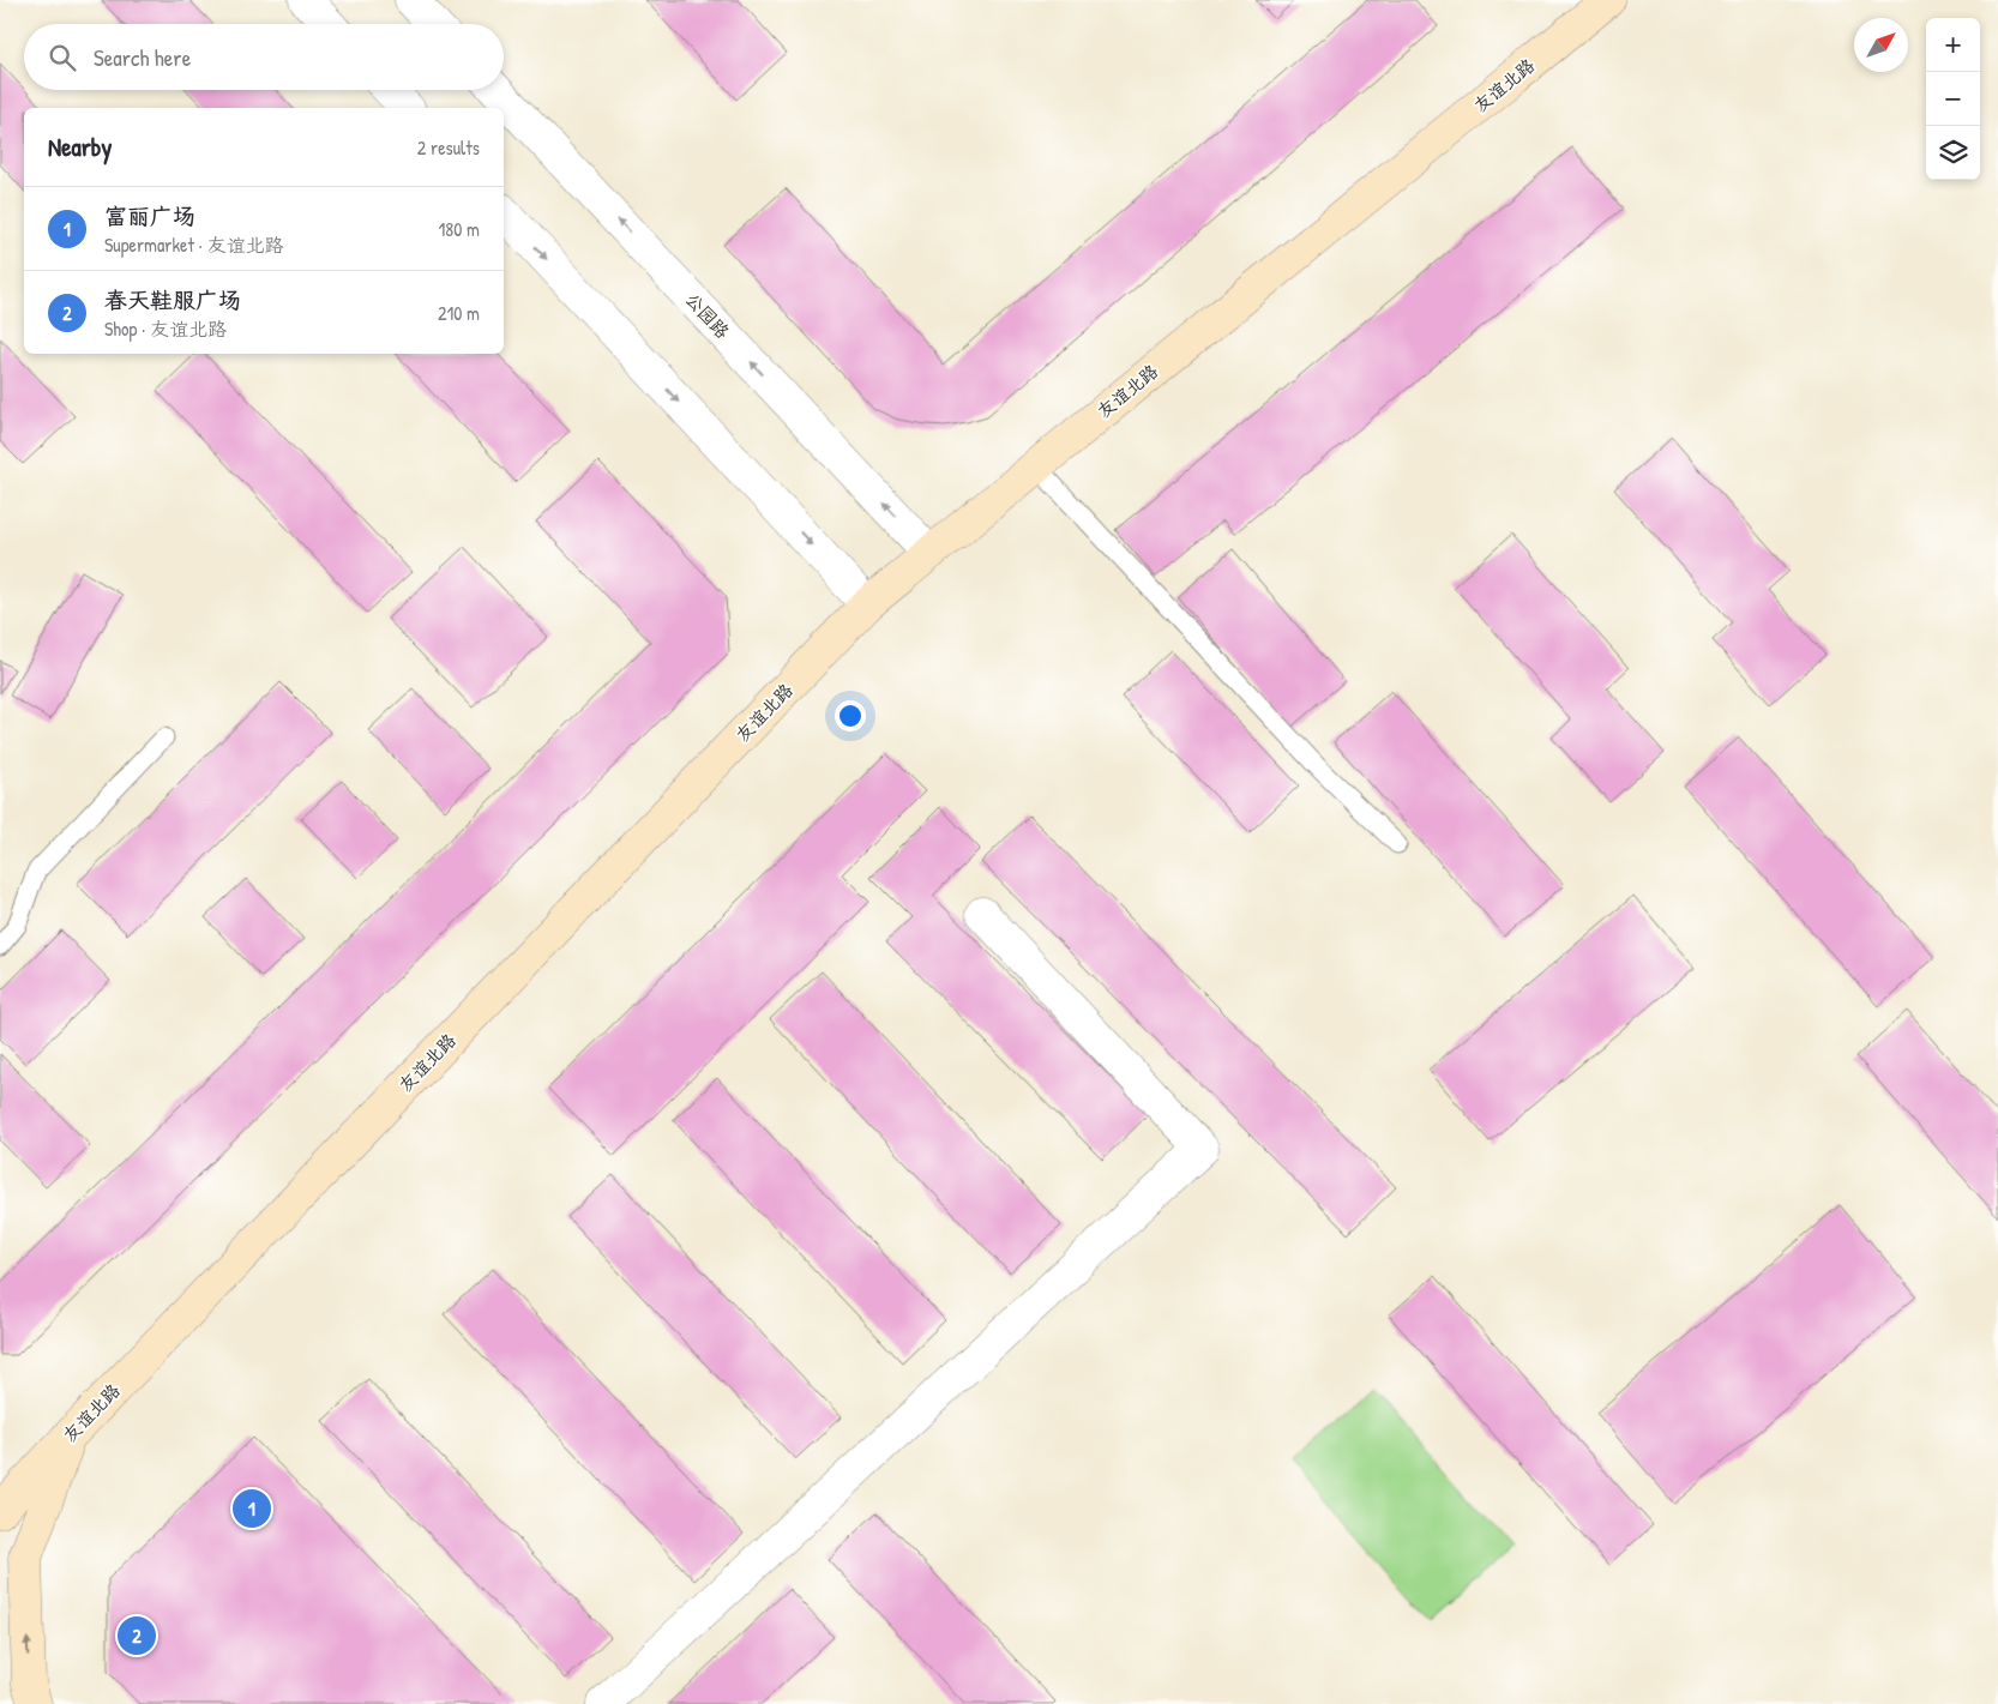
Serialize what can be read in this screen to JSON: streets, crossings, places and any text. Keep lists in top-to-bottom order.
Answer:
{
  "streets": {
    "main road": ["友谊北路"],
    "street": ["公园路"]
  },
  "crossings": [
    ["友谊北路", "公园路"]
  ],
  "north": "top right",
  "page": {
    "map_buttons": ["+", "−"],
    "search": "Search here",
    "heading": ["Nearby", "2 results"],
    "list": [
      {
        "mark": "1",
        "name": "富丽广场",
        "note": "Supermarket · 友谊北路",
        "value": "180 m"
      },
      {
        "mark": "2",
        "name": "春天鞋服广场",
        "note": "Shop · 友谊北路",
        "value": "210 m"
      }
    ],
    "pins": ["1", "2"]
  }
}
